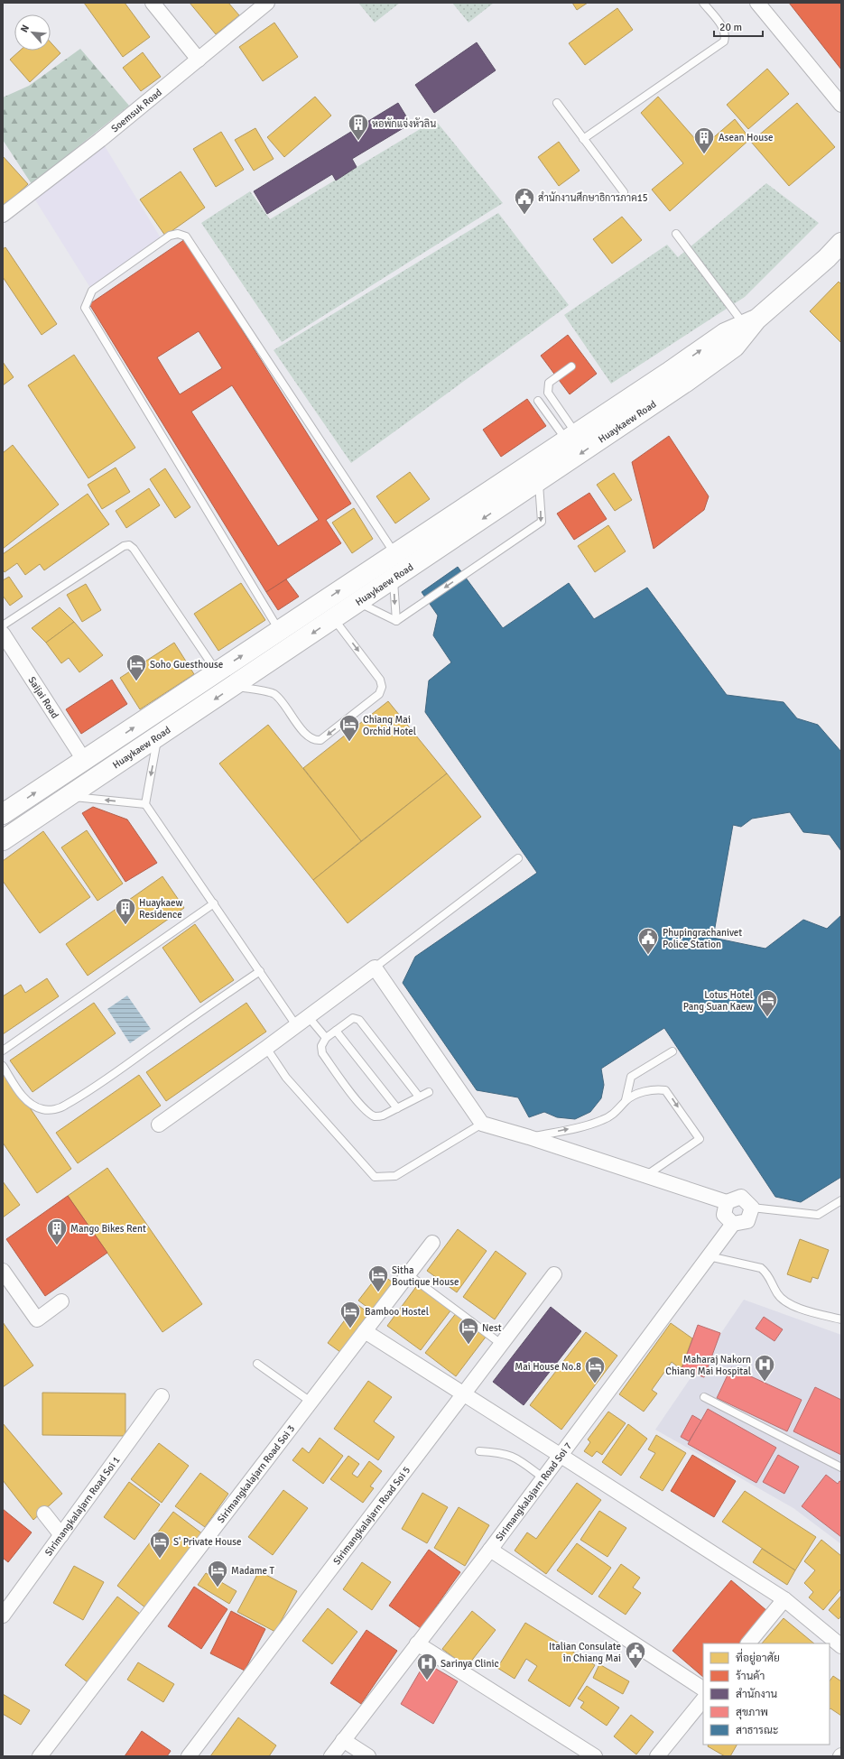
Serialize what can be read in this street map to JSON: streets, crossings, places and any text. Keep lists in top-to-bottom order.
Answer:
{
  "streets": {
    "main road": ["Huaykaew Road"],
    "street": [
      "Soemsuk Road",
      "Saijai Road",
      "Sirimangkalajarn Road Soi 3",
      "Sirimangkalajarn Road Soi 7",
      "Sirimangkalajarn Road Soi 1",
      "Sirimangkalajarn Road Soi 5"
    ]
  },
  "crossings": [
    ["Huaykaew Road", "Saijai Road"]
  ],
  "places": {
    "building": [
      "หอพักแจ่งหัวลิน",
      "Asean House",
      "Huaykaew Residence",
      "Mango Bikes Rent"
    ],
    "public building": ["สำนักงานศึกษาธิการภาค15", "Phupingrachanivet Police Station", "Italian Consulate in Chiang Mai"],
    "hotel": [
      "Soho Guesthouse",
      "Chiang Mai Orchid Hotel",
      "Lotus Hotel Pang Suan Kaew",
      "Sitha Boutique House",
      "Bamboo Hostel",
      "Nest",
      "Mai House No.8",
      "S' Private House",
      "Madame T"
    ],
    "hospital": ["Maharaj Nakorn Chiang Mai Hospital", "Sarinya Clinic"]
  },
  "legend": [
    "ที่อยู่อาศัย",
    "ร้านค้า",
    "สำนักงาน",
    "สุขภาพ",
    "สาธารณะ"
  ],
  "scale_bar": "20 m",
  "north": "top left"
}
